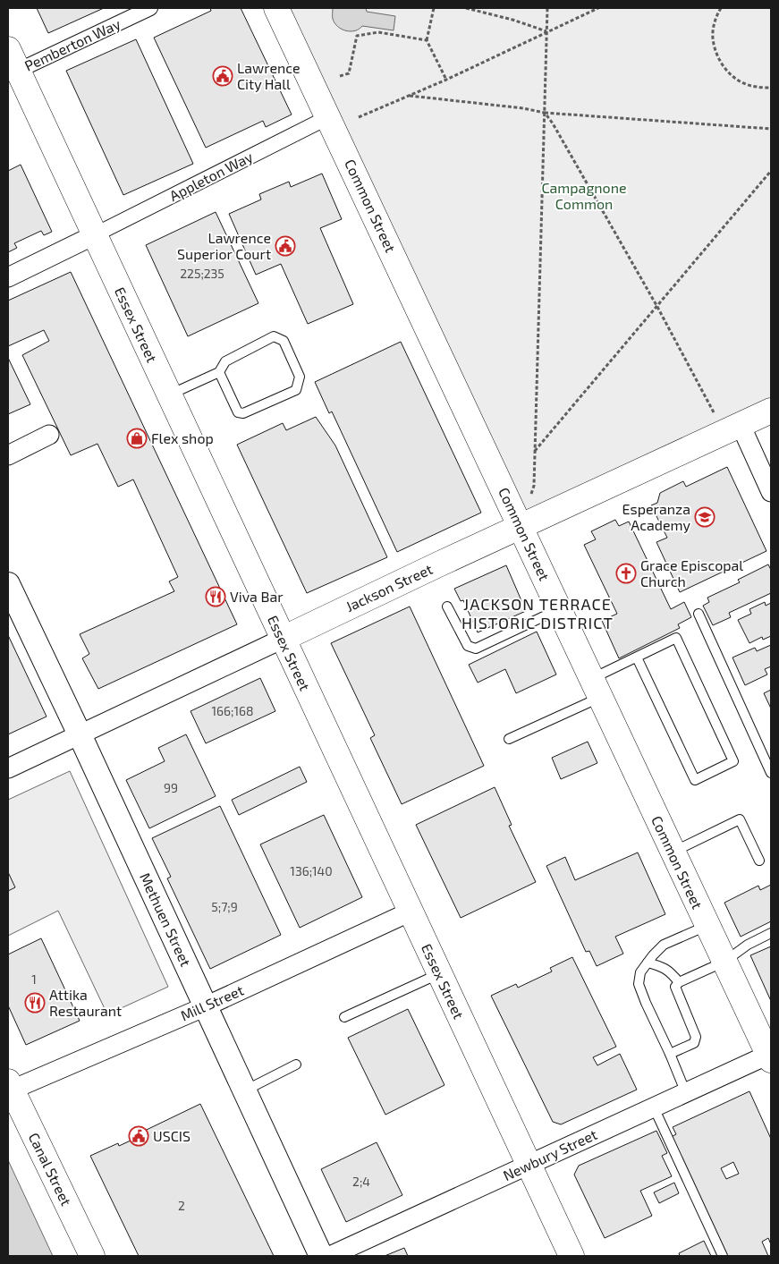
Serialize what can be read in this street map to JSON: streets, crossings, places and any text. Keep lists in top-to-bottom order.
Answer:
{
  "streets": {
    "main road": [
      "Common Street",
      "Essex Street",
      "Jackson Street",
      "Canal Street"
    ],
    "street": [
      "Pemberton Way",
      "Appleton Way",
      "Methuen Street",
      "Mill Street",
      "Newbury Street"
    ]
  },
  "crossings": [
    ["Pemberton Way", "Essex Street"],
    ["Appleton Way", "Common Street"],
    ["Appleton Way", "Essex Street"],
    ["Common Street", "Jackson Street"],
    ["Common Street", "Newbury Street"],
    ["Essex Street", "Jackson Street"],
    ["Essex Street", "Mill Street"],
    ["Essex Street", "Newbury Street"],
    ["Jackson Street", "Methuen Street"],
    ["Methuen Street", "Mill Street"],
    ["Mill Street", "Canal Street"]
  ],
  "districts": ["JACKSON TERRACE HISTORIC DISTRICT"],
  "parks": ["Campagnone Common"],
  "places": {
    "public building": ["Lawrence City Hall", "Lawrence Superior Court", "USCIS"],
    "shop": ["Flex shop"],
    "school or university": ["Esperanza Academy"],
    "church": ["Grace Episcopal Church"],
    "restaurant": ["Viva Bar", "Attika Restaurant"]
  },
  "house_numbers": [
    "225;235",
    "166;168",
    "99",
    "136;140",
    "5;7;9",
    "1",
    "2;4",
    "2"
  ]
}
